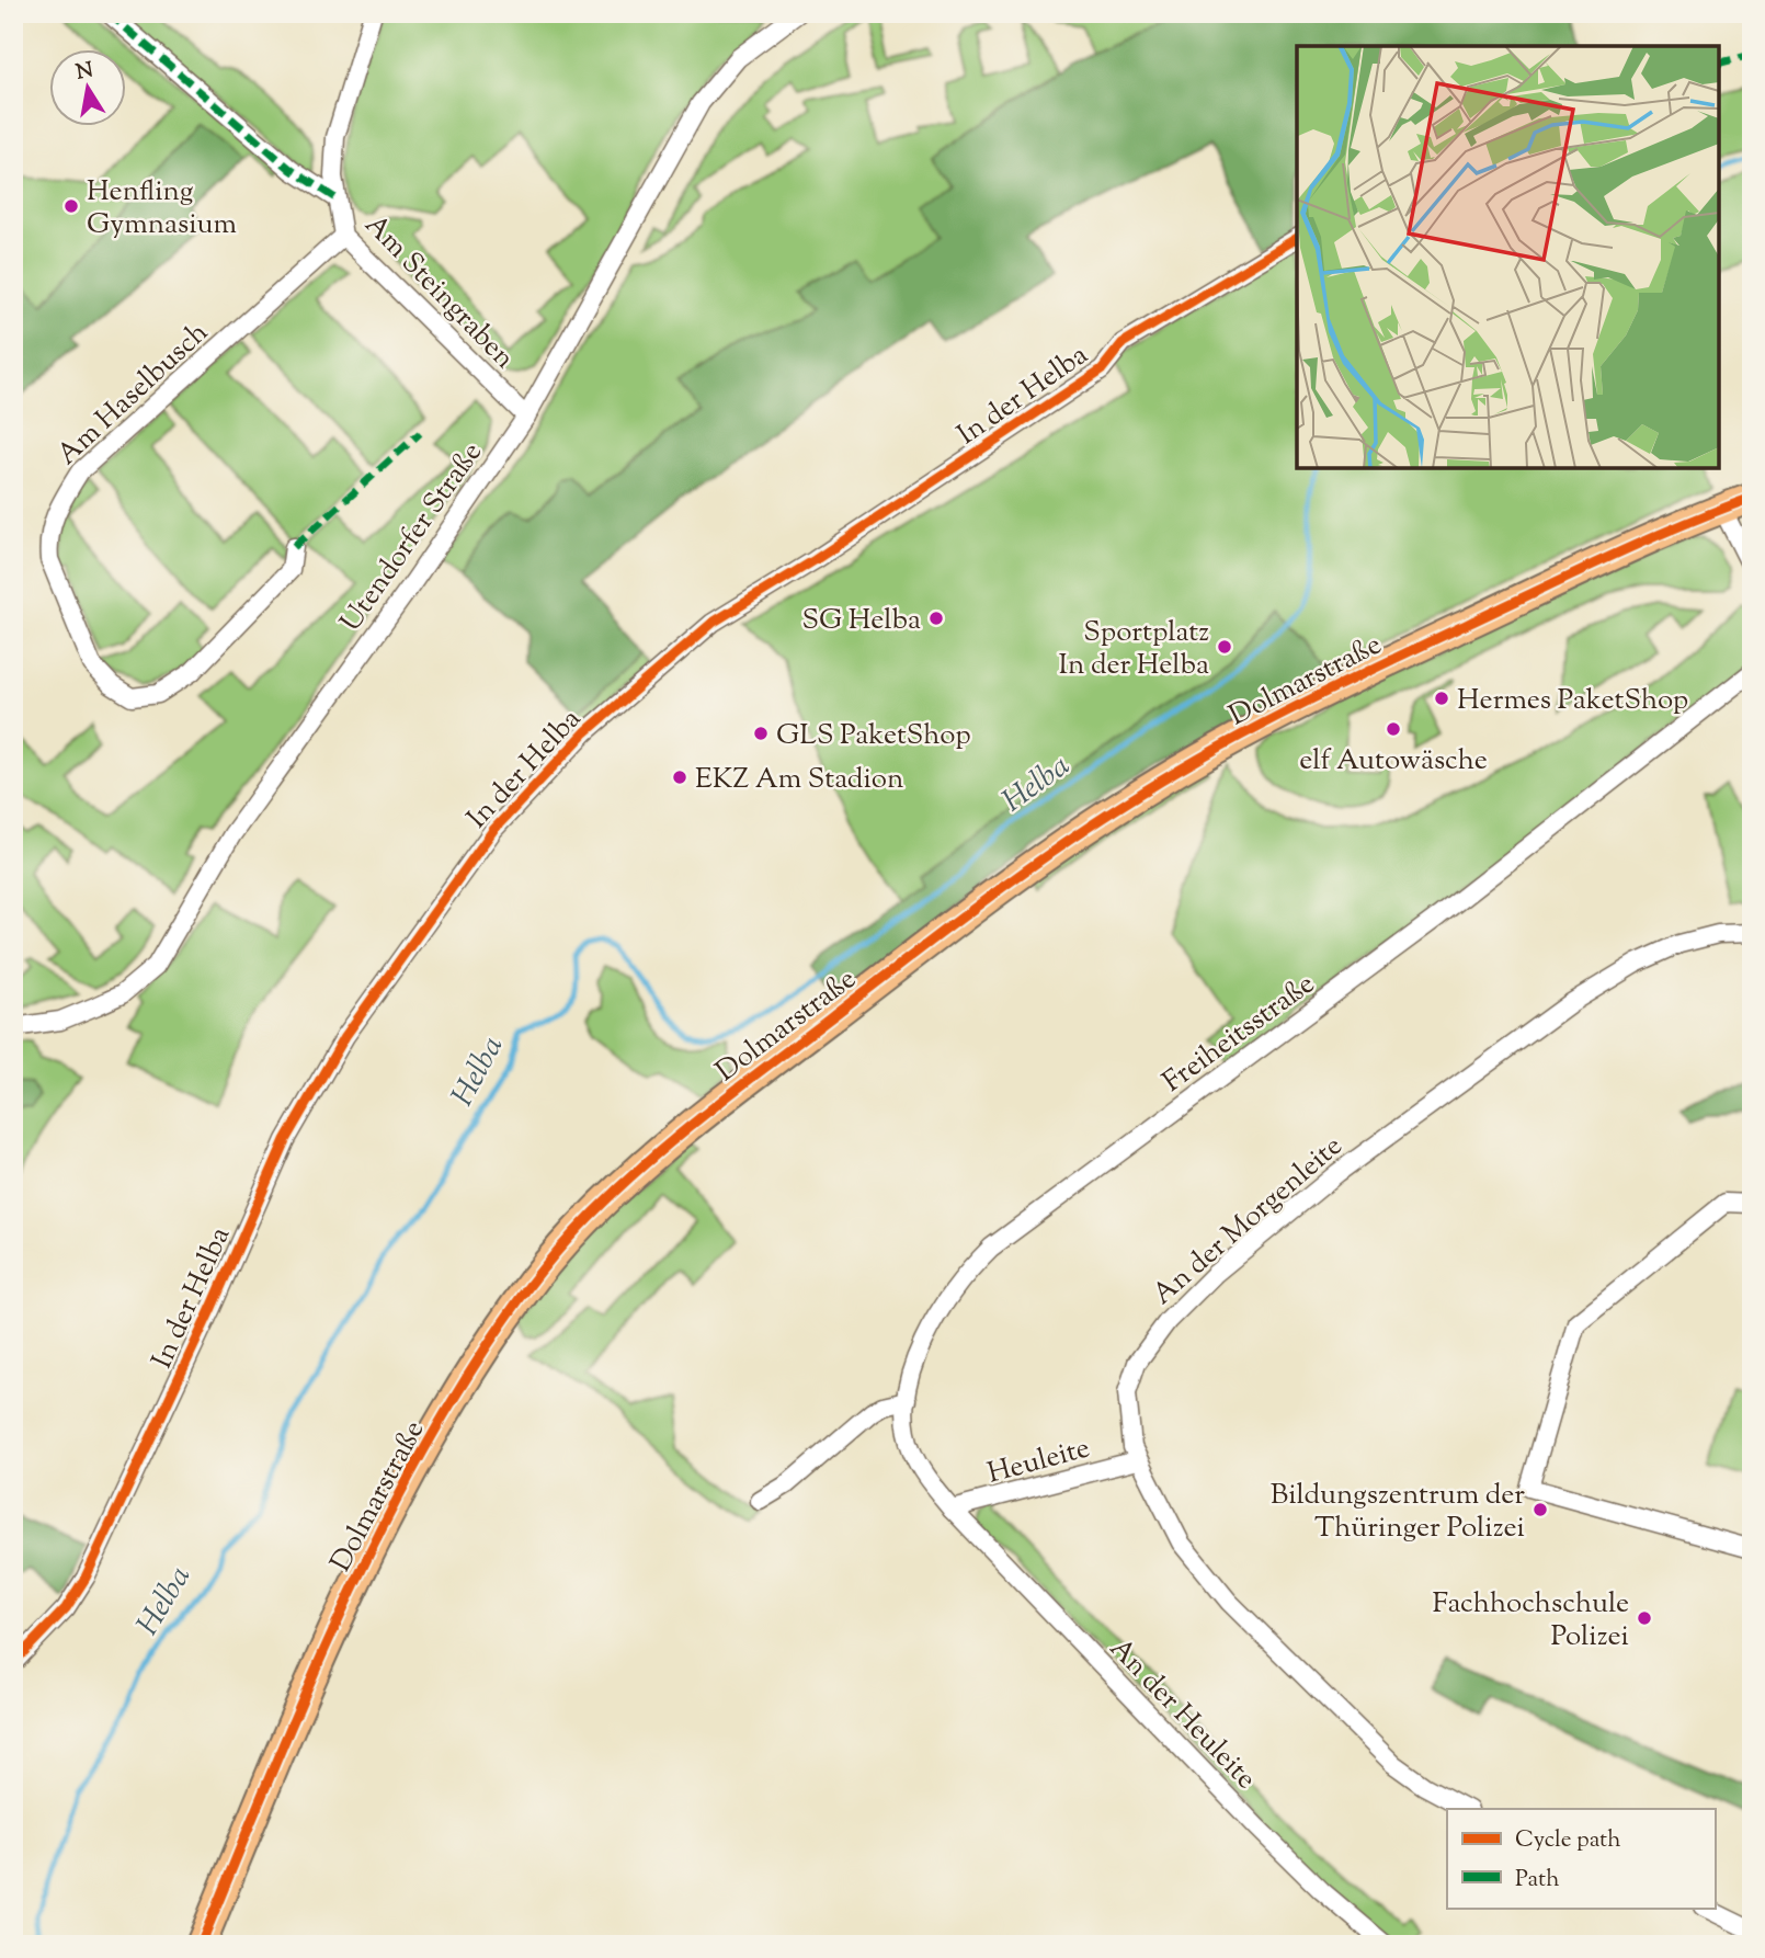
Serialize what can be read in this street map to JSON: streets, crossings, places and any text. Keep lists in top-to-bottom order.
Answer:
{
  "streets": {
    "main road": ["Dolmarstraße"],
    "street": [
      "Am Steingraben",
      "Am Haselbusch",
      "In der Helba",
      "Utendorfer Straße",
      "Freiheitsstraße",
      "An der Morgenleite",
      "Heuleite",
      "An der Heuleite"
    ]
  },
  "crossings": [
    ["Am Steingraben", "Am Haselbusch"],
    ["Am Steingraben", "Utendorfer Straße"],
    ["Freiheitsstraße", "Heuleite"],
    ["Freiheitsstraße", "An der Heuleite"],
    ["An der Morgenleite", "Heuleite"],
    ["Heuleite", "An der Heuleite"]
  ],
  "water": ["Helba"],
  "places": [
    "Henfling Gymnasium",
    "SG Helba",
    "Sportplatz In der Helba",
    "Hermes PaketShop",
    "elf Autowäsche",
    "GLS PaketShop",
    "EKZ Am Stadion",
    "Bildungszentrum der Thüringer Polizei",
    "Fachhochschule Polizei"
  ],
  "legend": ["Cycle path", "Path"],
  "north": "top"
}
